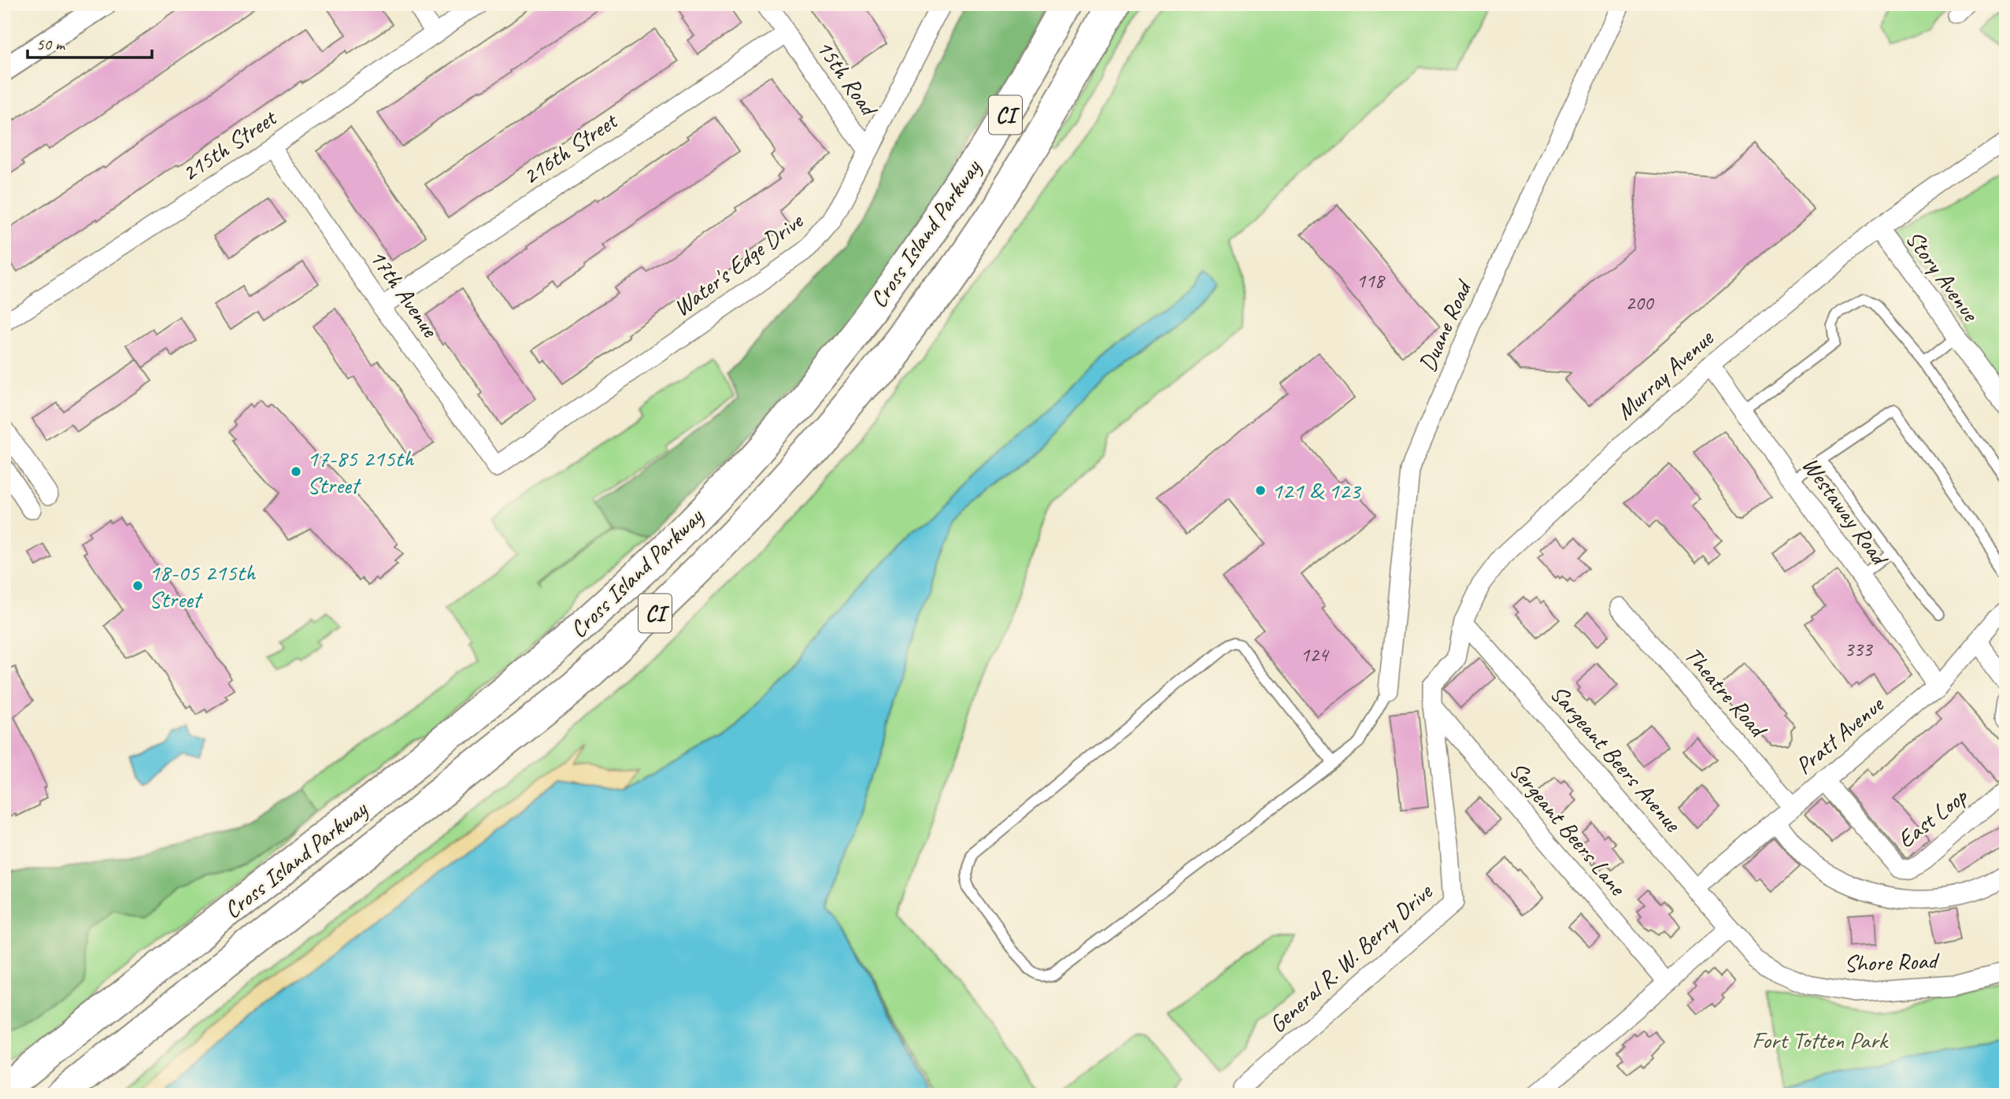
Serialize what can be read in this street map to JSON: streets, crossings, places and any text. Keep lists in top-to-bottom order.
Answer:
{
  "streets": {
    "highway": ["CI", "Cross Island Parkway"],
    "street": [
      "15th Road",
      "215th Street",
      "216th Street",
      "Water's Edge Drive",
      "Story Avenue",
      "17th Avenue",
      "Duane Road",
      "Murray Avenue",
      "Westaway Road",
      "Theatre Road",
      "Pratt Avenue",
      "Sargeant Beers Avenue",
      "East Loop",
      "Sergeant Beers Lane",
      "General R. W. Berry Drive",
      "Shore Road"
    ]
  },
  "crossings": [
    ["15th Road", "216th Street"],
    ["15th Road", "Water's Edge Drive"],
    ["215th Street", "17th Avenue"],
    ["216th Street", "17th Avenue"],
    ["Water's Edge Drive", "17th Avenue"],
    ["Story Avenue", "Murray Avenue"],
    ["Murray Avenue", "Westaway Road"],
    ["Murray Avenue", "Sargeant Beers Avenue"],
    ["Murray Avenue", "Sergeant Beers Lane"],
    ["Murray Avenue", "General R. W. Berry Drive"],
    ["Westaway Road", "Pratt Avenue"],
    ["Theatre Road", "Pratt Avenue"],
    ["Pratt Avenue", "Sargeant Beers Avenue"],
    ["Pratt Avenue", "East Loop"],
    ["Sargeant Beers Avenue", "Shore Road"],
    ["Sergeant Beers Lane", "General R. W. Berry Drive"]
  ],
  "parks": ["Fort Totten Park"],
  "places": ["17-85 215th Street", "121 & 123", "18-05 215th Street"],
  "house_numbers": [
    "118",
    "200",
    "333",
    "124"
  ],
  "scale_bar": "50 m"
}
